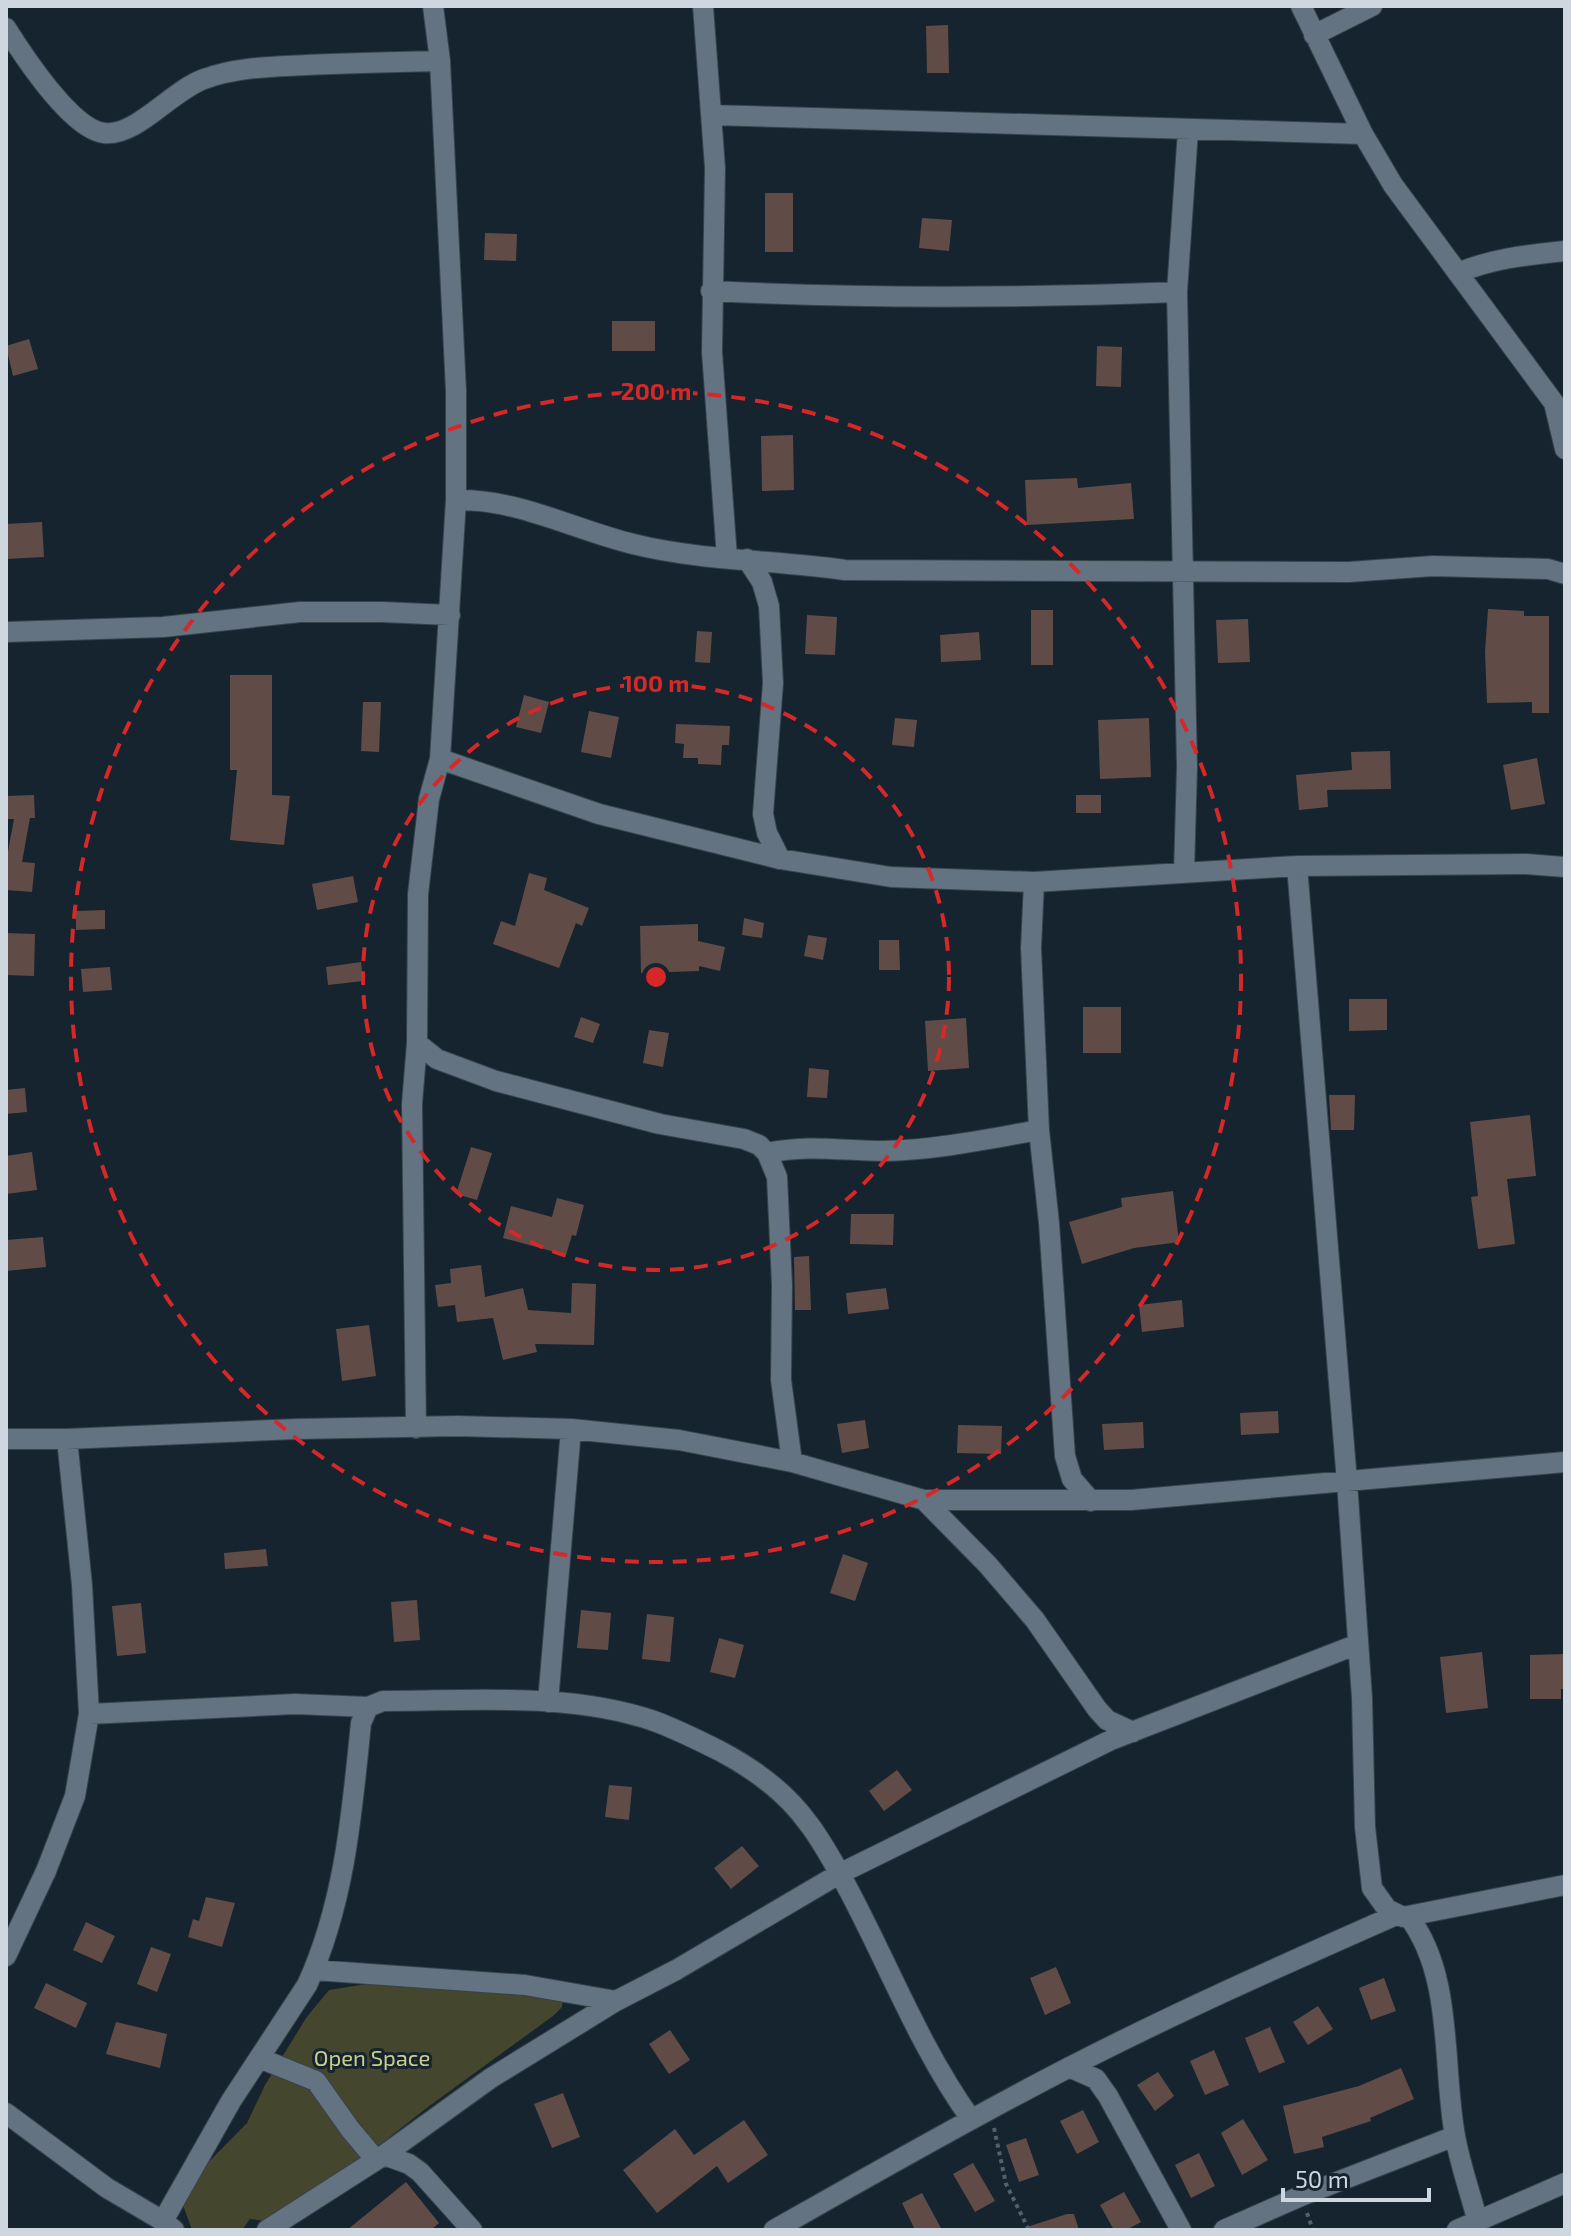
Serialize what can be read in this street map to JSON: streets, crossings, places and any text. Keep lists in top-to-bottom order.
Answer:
{
  "parks": ["Open Space"],
  "scale_bar": "50 m",
  "rings": ["200 m", "100 m"]
}
